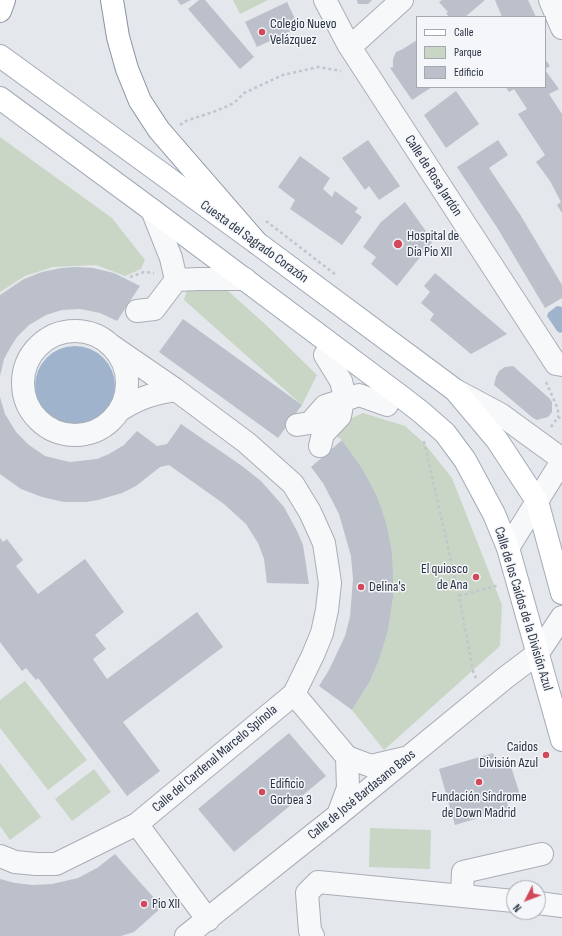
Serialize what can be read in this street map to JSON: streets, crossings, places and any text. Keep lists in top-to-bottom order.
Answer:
{
  "streets": {
    "main road": ["Cuesta del Sagrado Corazón", "Calle de los Caídos de la División Azul"],
    "street": ["Calle de Rosa Jardón", "Calle del Cardenal Marcelo Spínola", "Calle de José Bardasano Baos"]
  },
  "crossings": [
    ["Calle de los Caídos de la División Azul", "Calle de José Bardasano Baos"]
  ],
  "places": [
    "Colegio Nuevo Velázquez",
    "Hospital de Día Pio XII",
    "El quiosco de Ana",
    "Delina's",
    "Caidos División Azul",
    "Fundación Síndrome de Down Madrid",
    "Edificio Gorbea 3",
    "Pio XII"
  ],
  "legend": ["Calle", "Parque", "Edificio"],
  "north": "bottom left"
}
